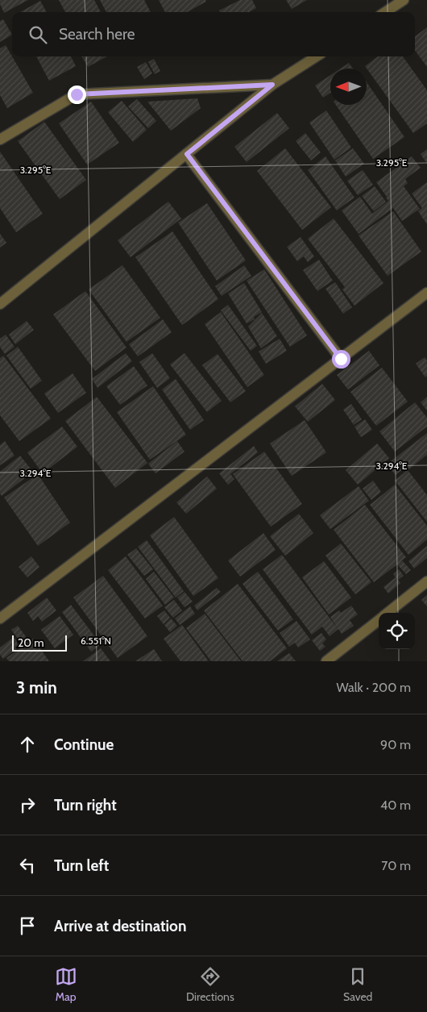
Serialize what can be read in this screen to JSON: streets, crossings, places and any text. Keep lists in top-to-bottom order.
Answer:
{
  "scale_bar": "20 m",
  "north": "left",
  "page": {
    "search": "Search here",
    "scale": "20 m",
    "heading": ["3 min", "Walk · 200 m"],
    "list": [
      ["Continue", "90 m"],
      ["Turn right", "40 m"],
      ["Turn left", "70 m"],
      "Arrive at destination"
    ],
    "nav": ["Map", "Directions", "Saved"]
  },
  "coordinates": ["3.295°E", "3.294°E", "6.551°N"]
}
